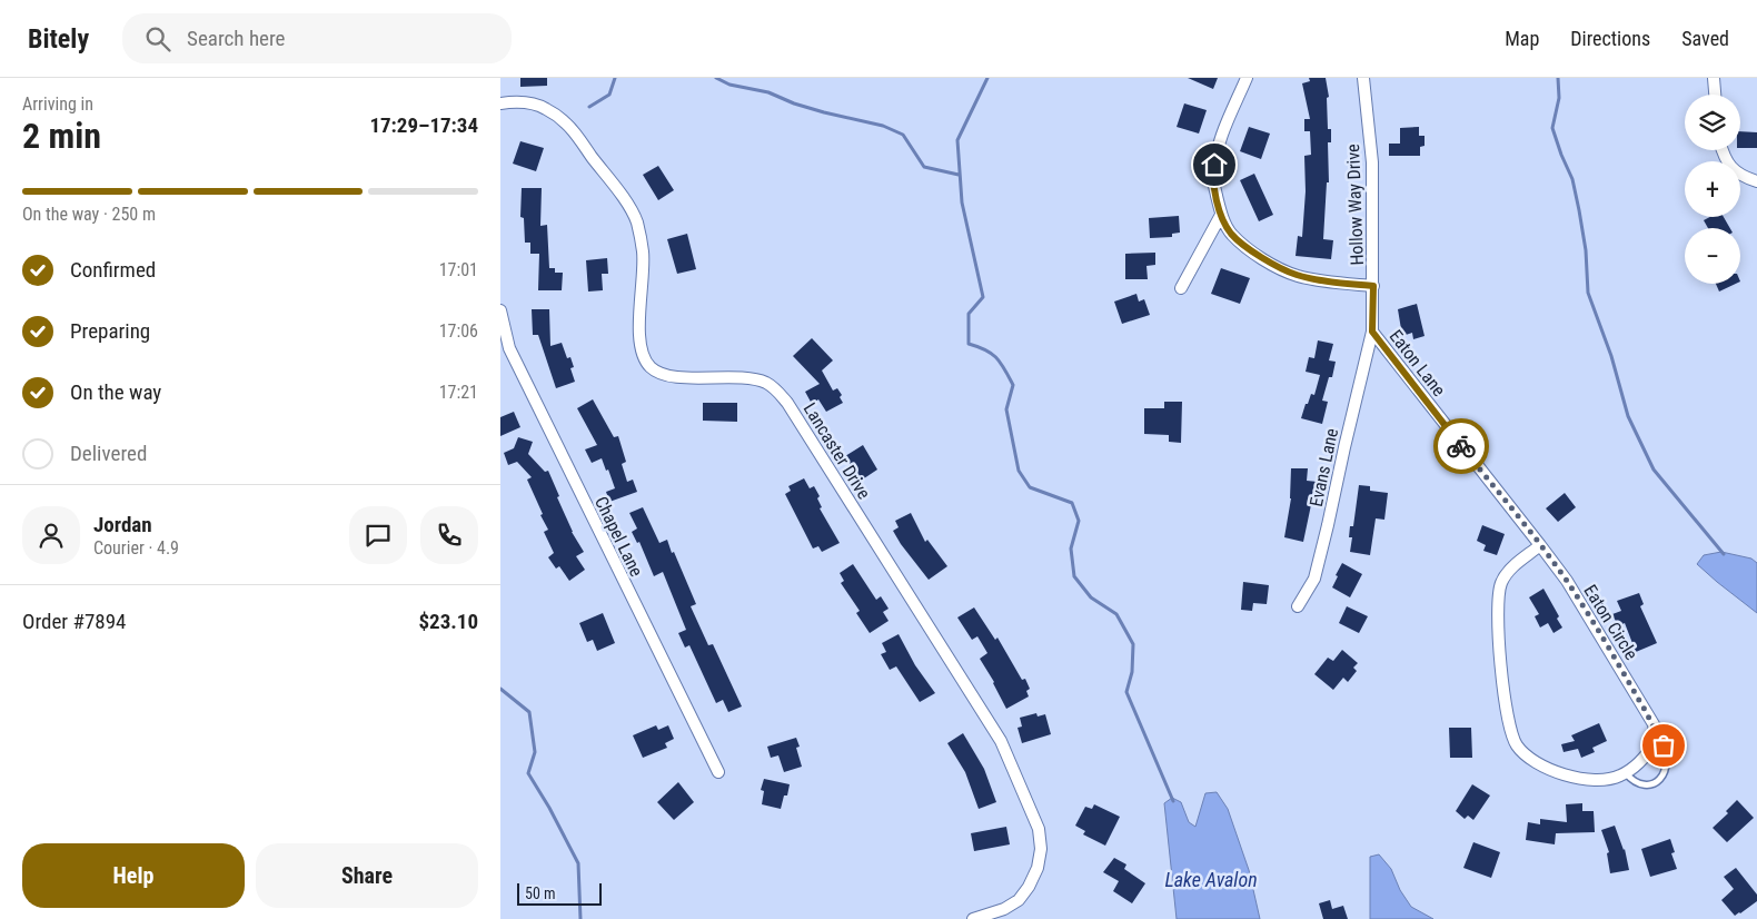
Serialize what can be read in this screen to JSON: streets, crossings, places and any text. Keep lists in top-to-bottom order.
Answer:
{
  "streets": {
    "street": [
      "Hollow Way Drive",
      "Eaton Lane",
      "Lancaster Drive",
      "Evans Lane",
      "Chapel Lane",
      "Eaton Circle"
    ]
  },
  "crossings": [
    ["Hollow Way Drive", "Eaton Lane"],
    ["Hollow Way Drive", "Evans Lane"],
    ["Eaton Lane", "Evans Lane"],
    ["Eaton Lane", "Eaton Circle"]
  ],
  "water": ["Lake Avalon"],
  "scale_bar": "50 m",
  "page": {
    "header": "Bitely",
    "search": "Search here",
    "nav": ["Map", "Directions", "Saved"],
    "heading": ["2 min", "Arriving in", "17:29–17:34"],
    "panel": [
      "Jordan",
      "Courier · 4.9",
      "Order #7894",
      "$23.10"
    ],
    "map_buttons": ["+", "−"],
    "bar": "On the way · 250 m",
    "list": [
      ["Confirmed", "17:01"],
      ["Preparing", "17:06"],
      ["On the way", "17:21"],
      "Delivered"
    ],
    "buttons": ["Help", "Share"],
    "scale": "50 m"
  }
}
